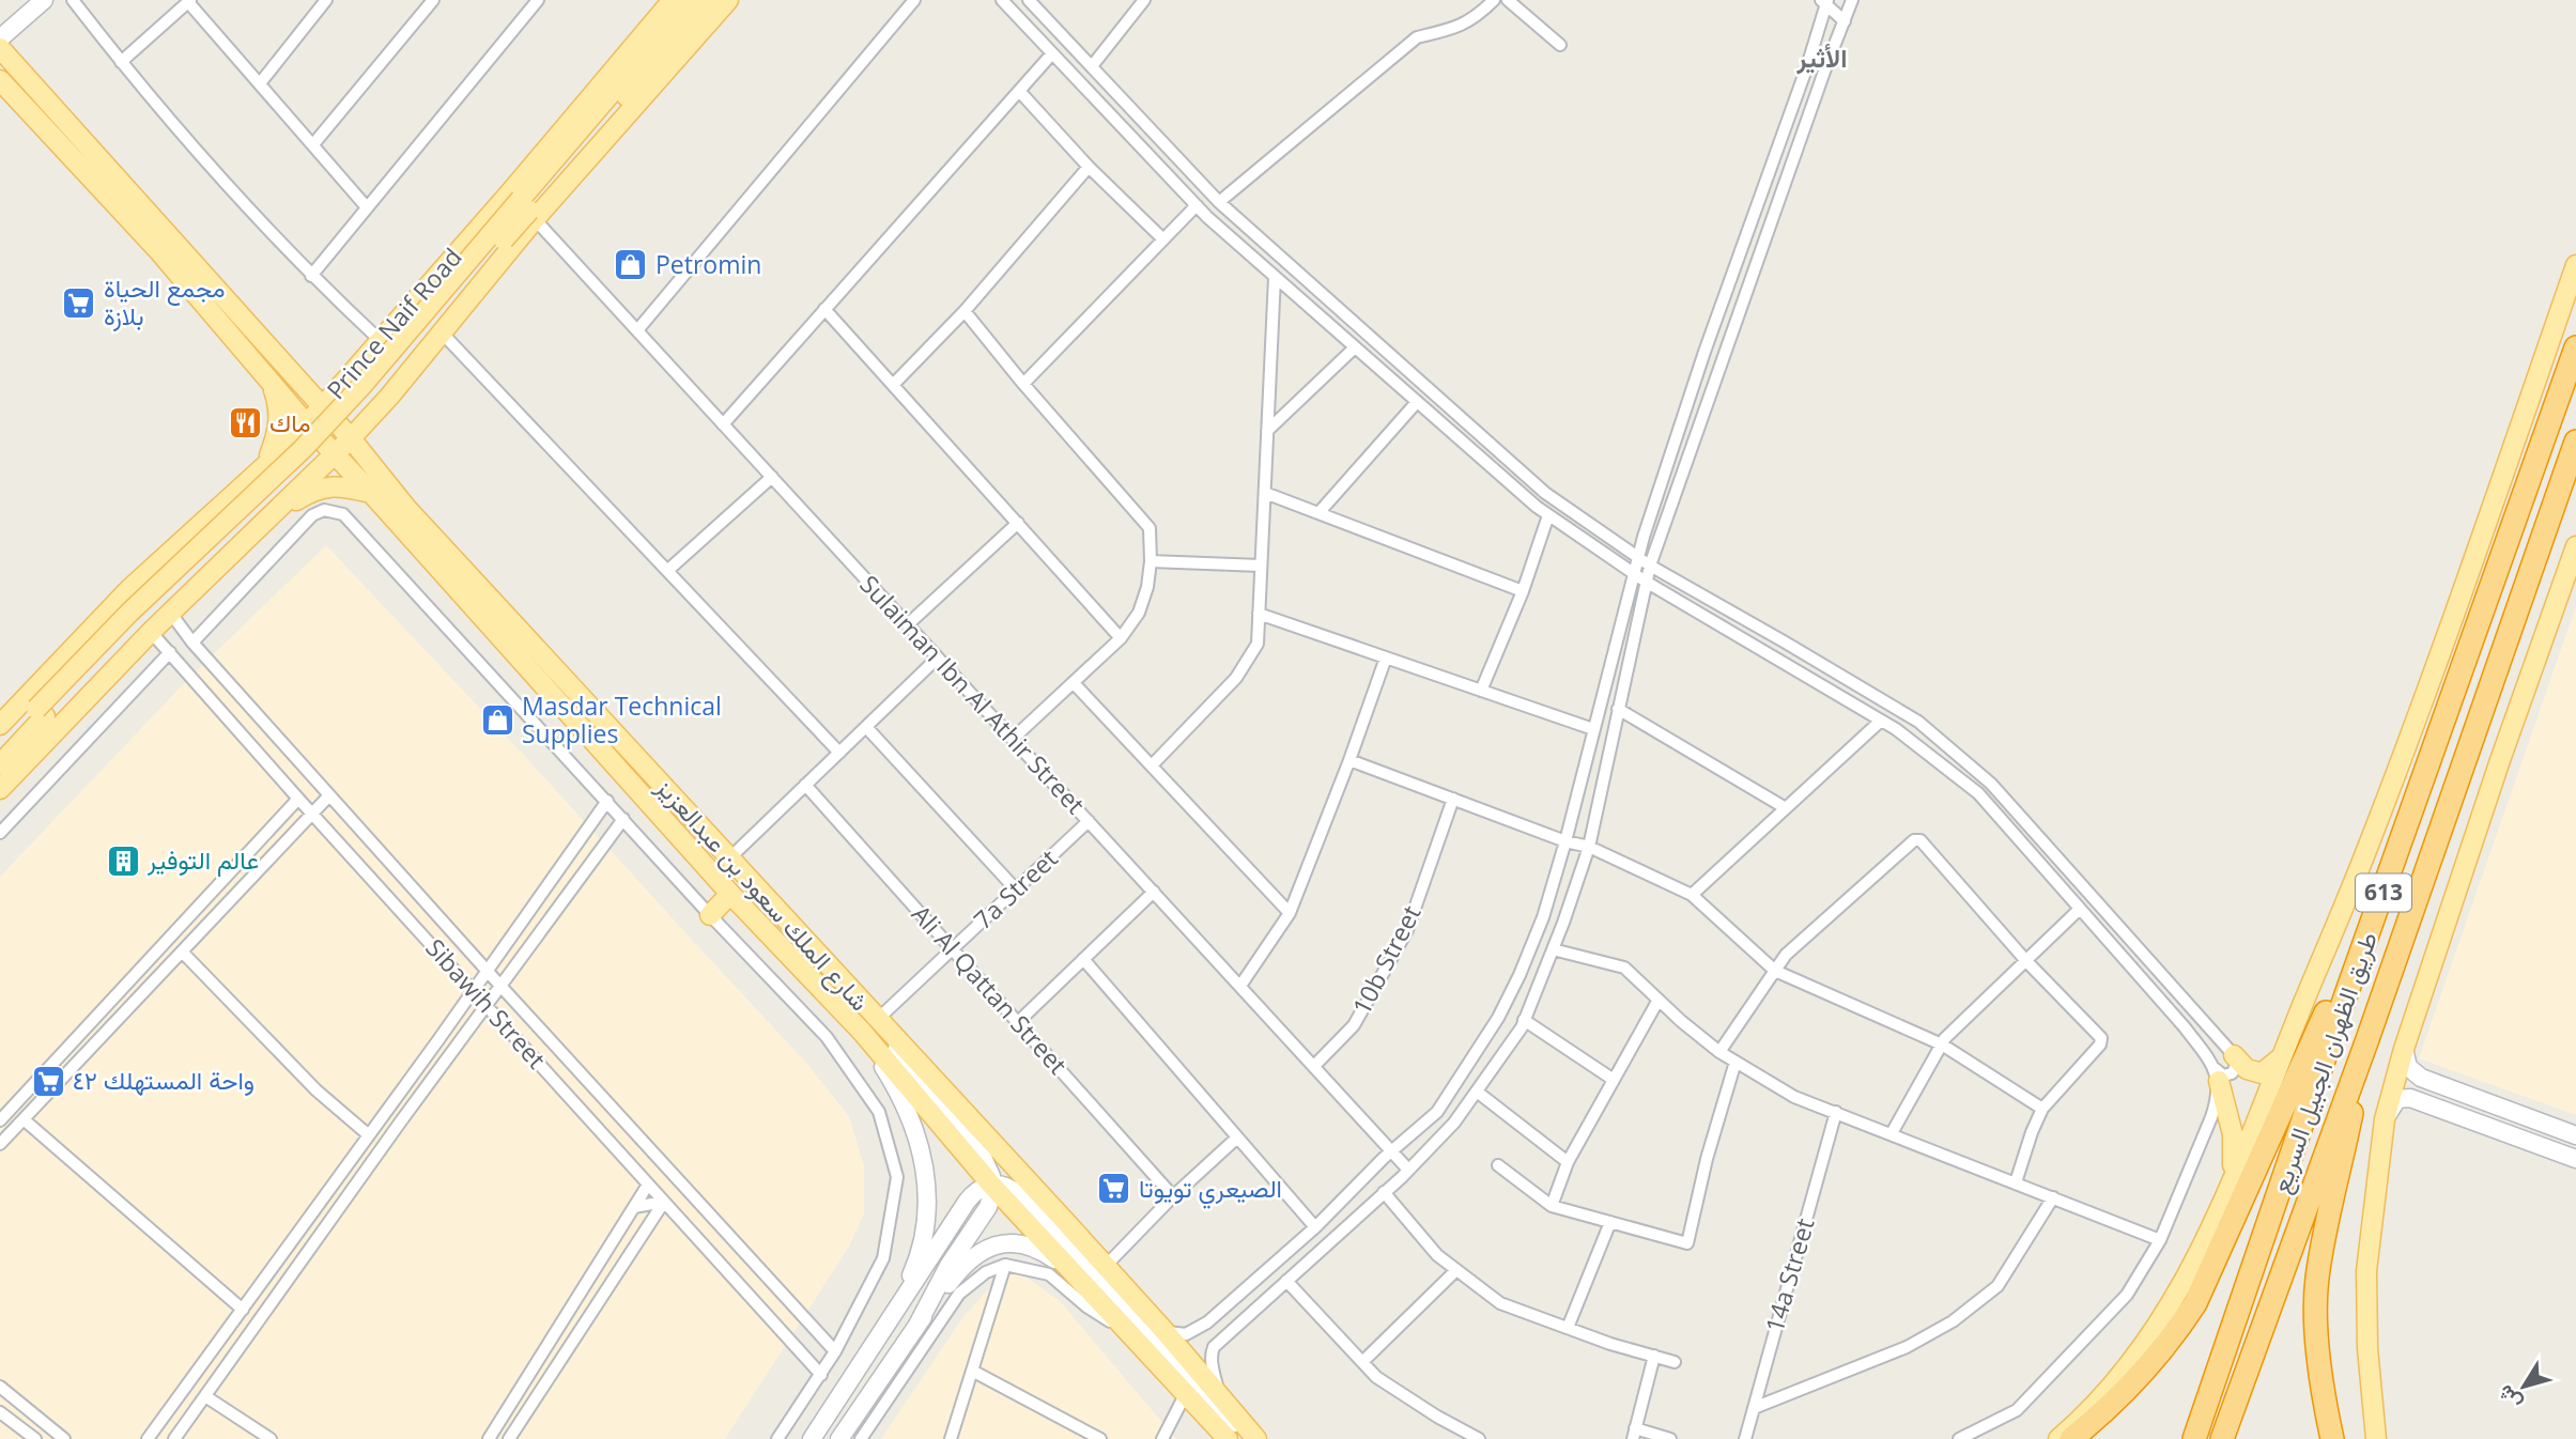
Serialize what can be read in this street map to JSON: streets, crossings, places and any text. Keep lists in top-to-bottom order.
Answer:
{
  "streets": {
    "highway": ["613", "طريق الظهران الجبيل السريع"],
    "main road": ["Prince Naif Road", "شارع الملك سعود بن عبدالعزيز"],
    "street": [
      "Sulaiman Ibn Al Athir Street",
      "7a Street",
      "10b Street",
      "Ali Al Qattan Street",
      "Sibawih Street",
      "14a Street"
    ]
  },
  "crossings": [
    ["Prince Naif Road", "Sulaiman Ibn Al Athir Street"],
    ["Prince Naif Road", "شارع الملك سعود بن عبدالعزيز"],
    ["Sulaiman Ibn Al Athir Street", "7a Street"],
    ["Sulaiman Ibn Al Athir Street", "10b Street"],
    ["7a Street", "شارع الملك سعود بن عبدالعزيز"],
    ["7a Street", "Ali Al Qattan Street"]
  ],
  "districts": ["الأثير"],
  "places": {
    "shop": ["Petromin", "Masdar Technical Supplies"],
    "supermarket": ["مجمع الحياة بلازة", "واحة المستهلك ٤٢", "الصيعري تويوتا"],
    "restaurant": ["ماك"],
    "building": ["عالم التوفير"]
  },
  "north": "bottom left"
}
